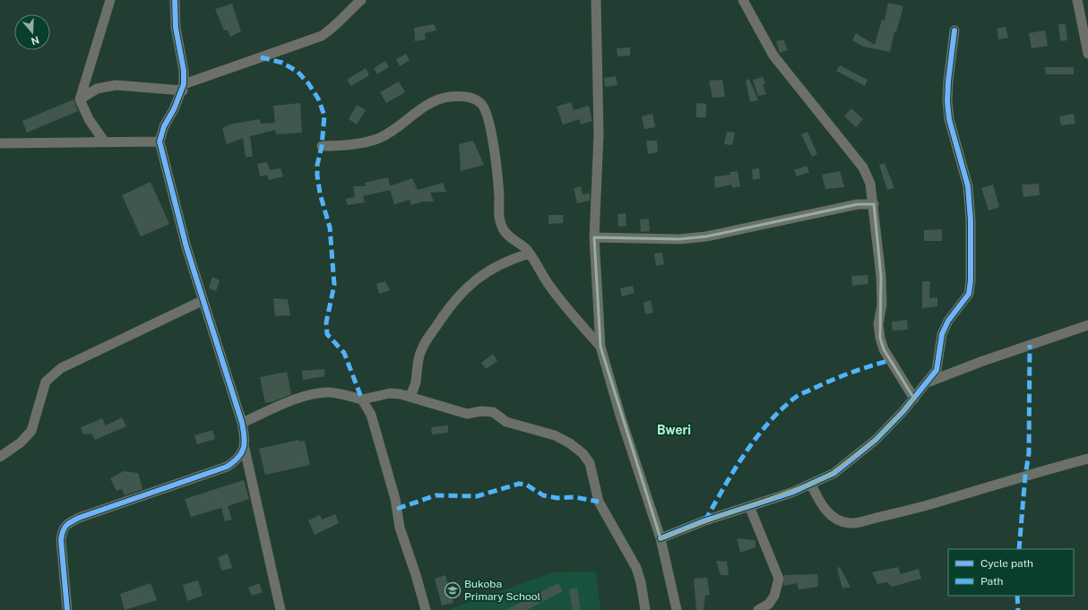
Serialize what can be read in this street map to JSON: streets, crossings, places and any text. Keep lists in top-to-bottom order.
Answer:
{
  "districts": ["Bweri"],
  "places": {
    "school or university": ["Bukoba Primary School"]
  },
  "legend": ["Cycle path", "Path"],
  "north": "bottom"
}
